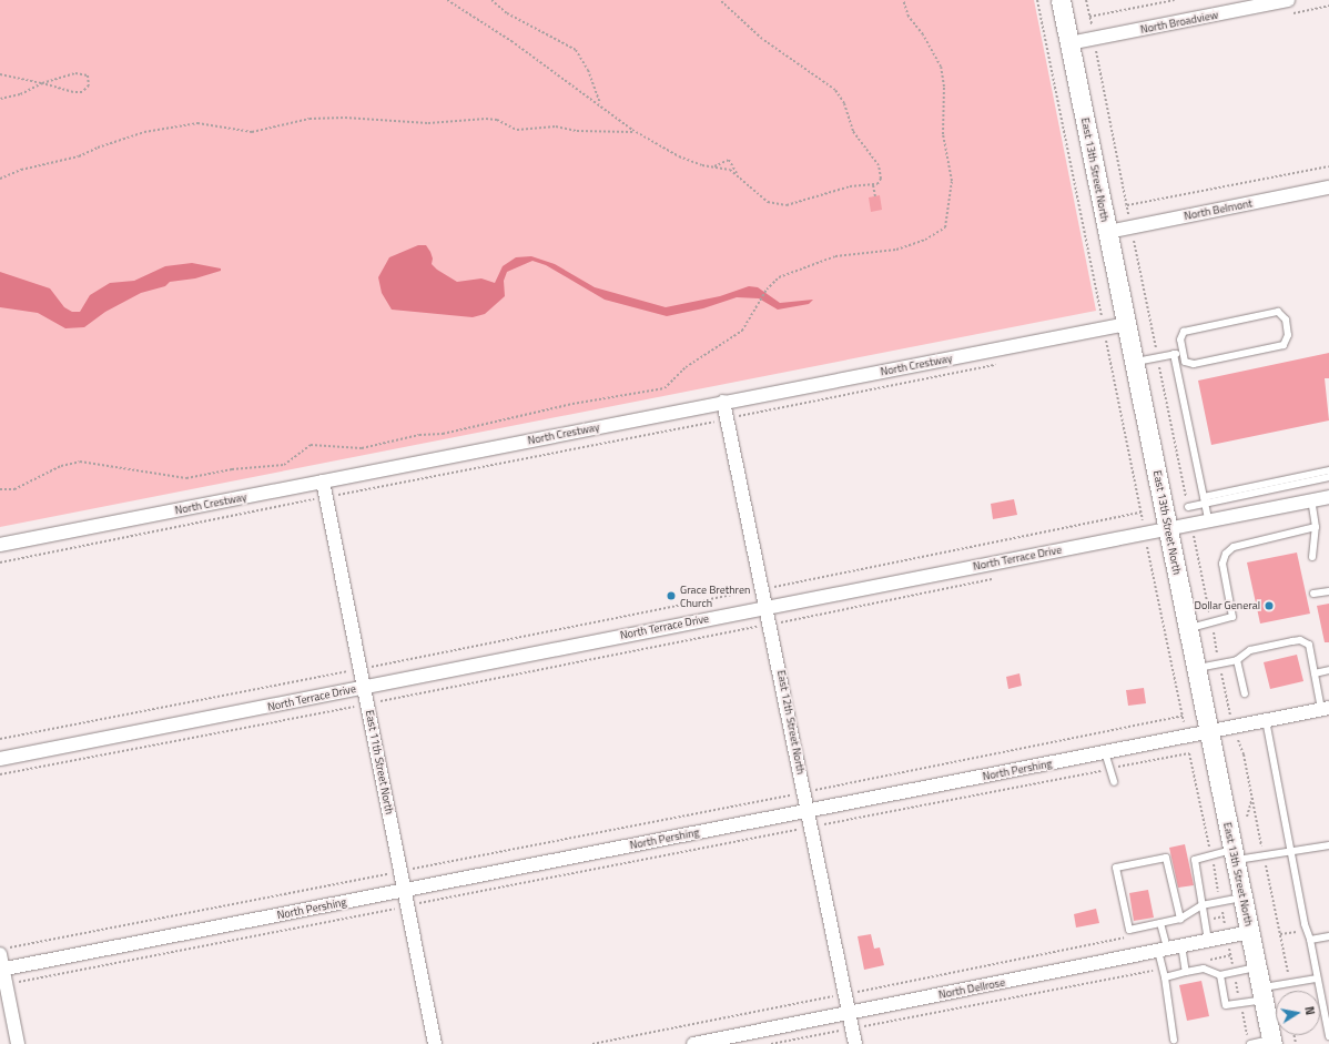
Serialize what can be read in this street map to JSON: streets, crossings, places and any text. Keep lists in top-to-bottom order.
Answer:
{
  "streets": {
    "main road": ["East 13th Street North"],
    "street": [
      "North Broadview",
      "North Belmont",
      "North Crestway",
      "North Terrace Drive",
      "East 12th Street North",
      "East 11th Street North",
      "North Pershing",
      "North Dellrose"
    ]
  },
  "crossings": [
    ["North Broadview", "East 13th Street North"],
    ["East 13th Street North", "North Belmont"],
    ["East 13th Street North", "North Crestway"],
    ["East 13th Street North", "North Terrace Drive"],
    ["East 13th Street North", "North Pershing"],
    ["East 13th Street North", "North Dellrose"],
    ["North Crestway", "East 12th Street North"],
    ["North Crestway", "East 11th Street North"],
    ["North Terrace Drive", "East 12th Street North"],
    ["North Terrace Drive", "East 11th Street North"],
    ["East 12th Street North", "North Pershing"],
    ["East 12th Street North", "North Dellrose"],
    ["East 11th Street North", "North Pershing"]
  ],
  "places": ["Grace Brethren Church", "Dollar General"],
  "north": "right"
}
